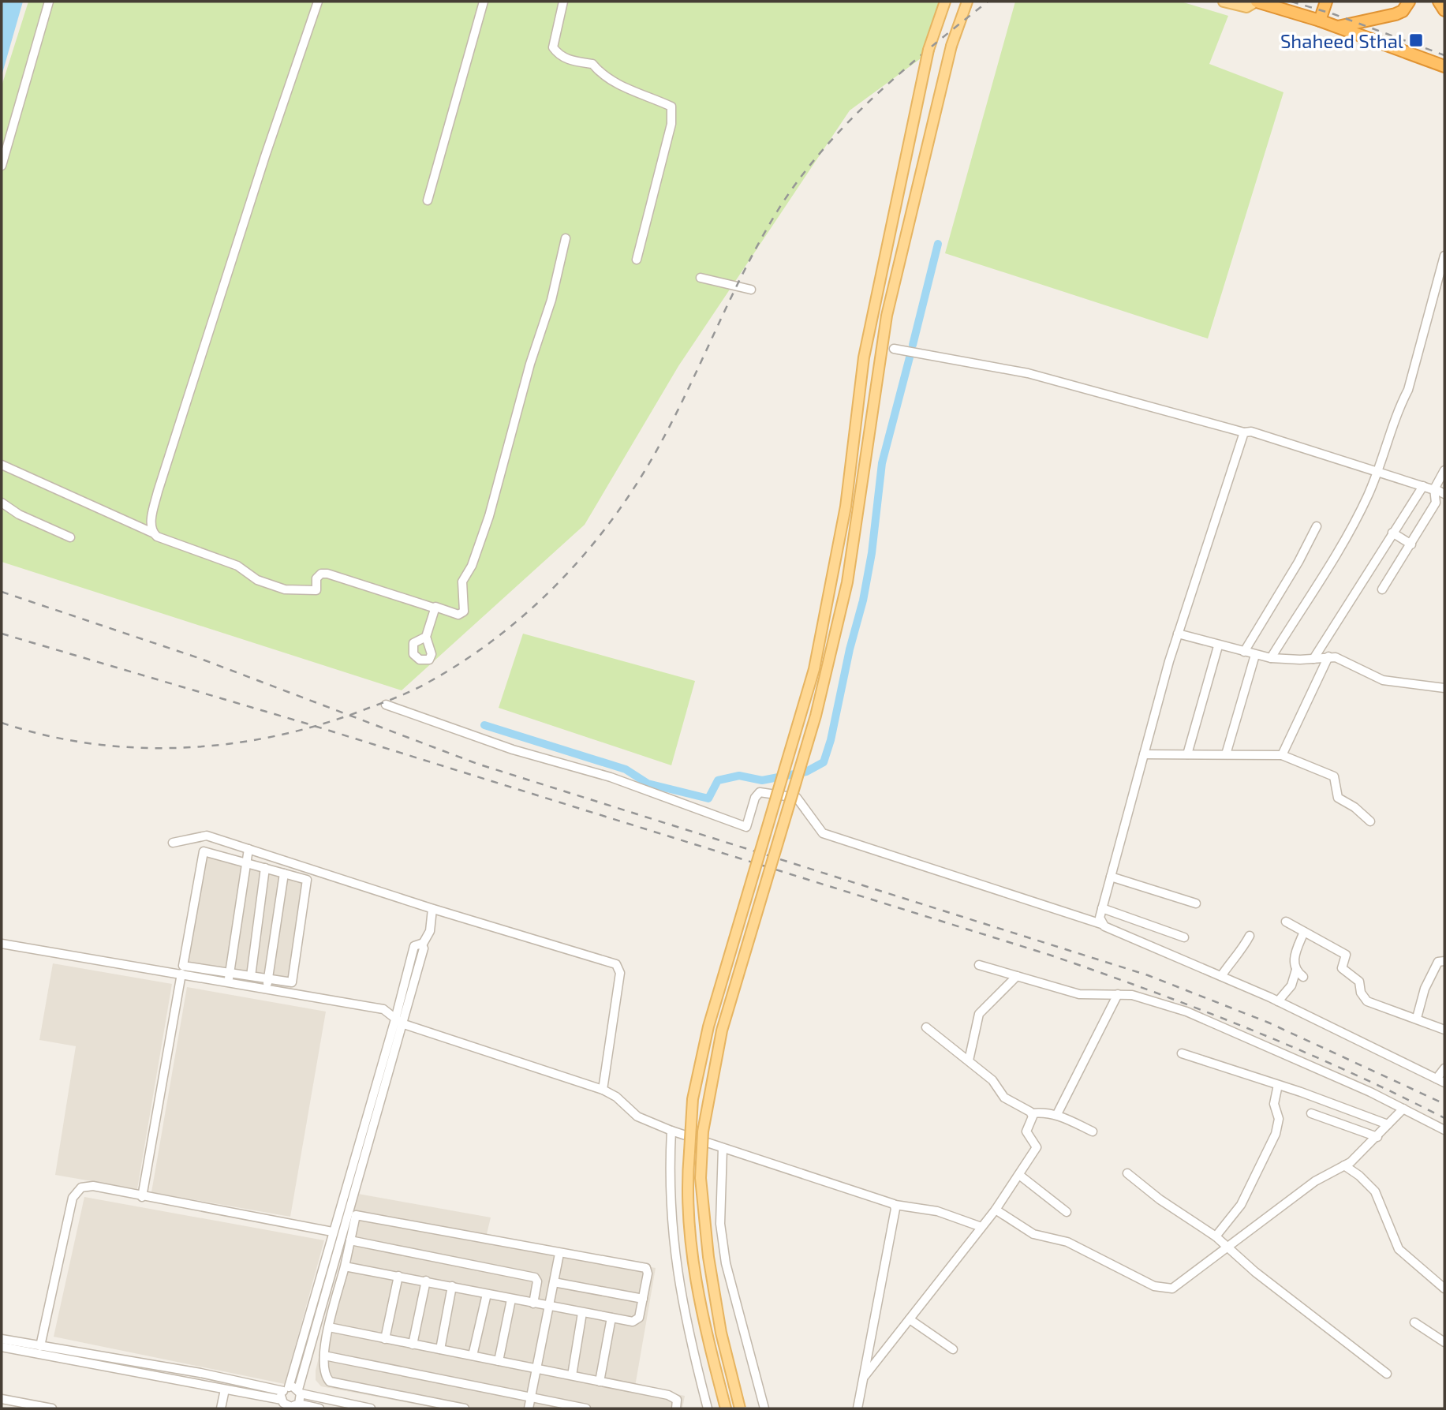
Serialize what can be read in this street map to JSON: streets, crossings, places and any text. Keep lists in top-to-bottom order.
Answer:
{
  "places": {
    "transit": ["Shaheed Sthal"]
  }
}
